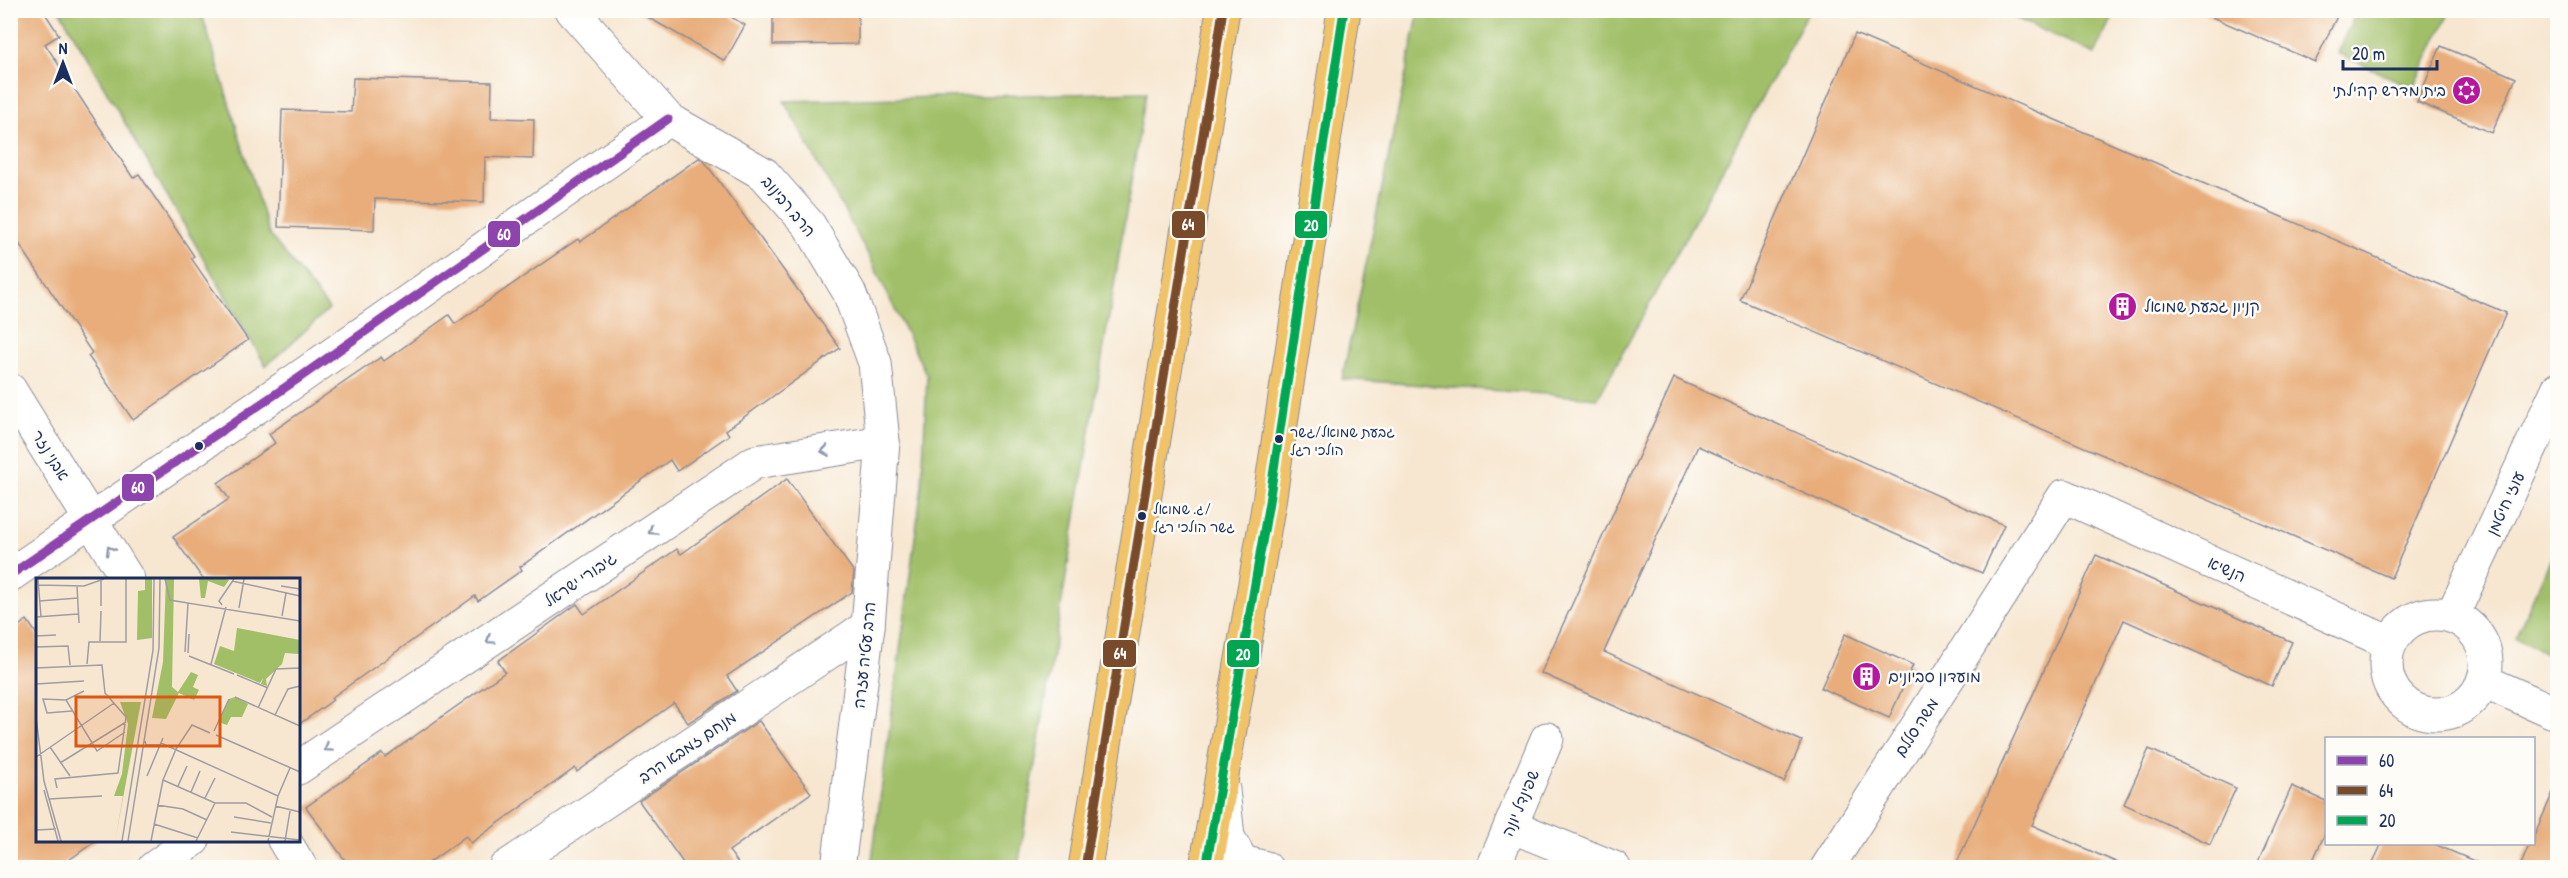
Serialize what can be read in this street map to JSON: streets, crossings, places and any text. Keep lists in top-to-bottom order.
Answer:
{
  "streets": {
    "street": [
      "הרב רבינוב",
      "אבני נזר",
      "עוזי חיטמן",
      "הנשיא",
      "גיבורי ישראל",
      "הרב עטיה עזרה",
      "משה סללם",
      "מנחם זמבא הרב",
      "שפינדל יונה"
    ]
  },
  "crossings": [
    ["הרב רבינוב", "גיבורי ישראל"],
    ["הרב רבינוב", "הרב עטיה עזרה"],
    ["עוזי חיטמן", "הנשיא"],
    ["הנשיא", "משה סללם"],
    ["גיבורי ישראל", "הרב עטיה עזרה"],
    ["הרב עטיה עזרה", "מנחם זמבא הרב"]
  ],
  "one_way": ["גיבורי ישראל"],
  "places": {
    "synagogue": ["בית מדרש קהילתי"],
    "building": ["קניון גבעת שמואל", "מועדון סביונים"],
    "other": ["גבעת שמואל/גשר הולכי רגל", "ג. שמואל/ גשר הולכי רגל"]
  },
  "lines": ["transit line 64", "transit line 20", "transit line 60"],
  "legend": ["60", "64", "20"],
  "scale_bar": "20 m",
  "north": "top"
}
